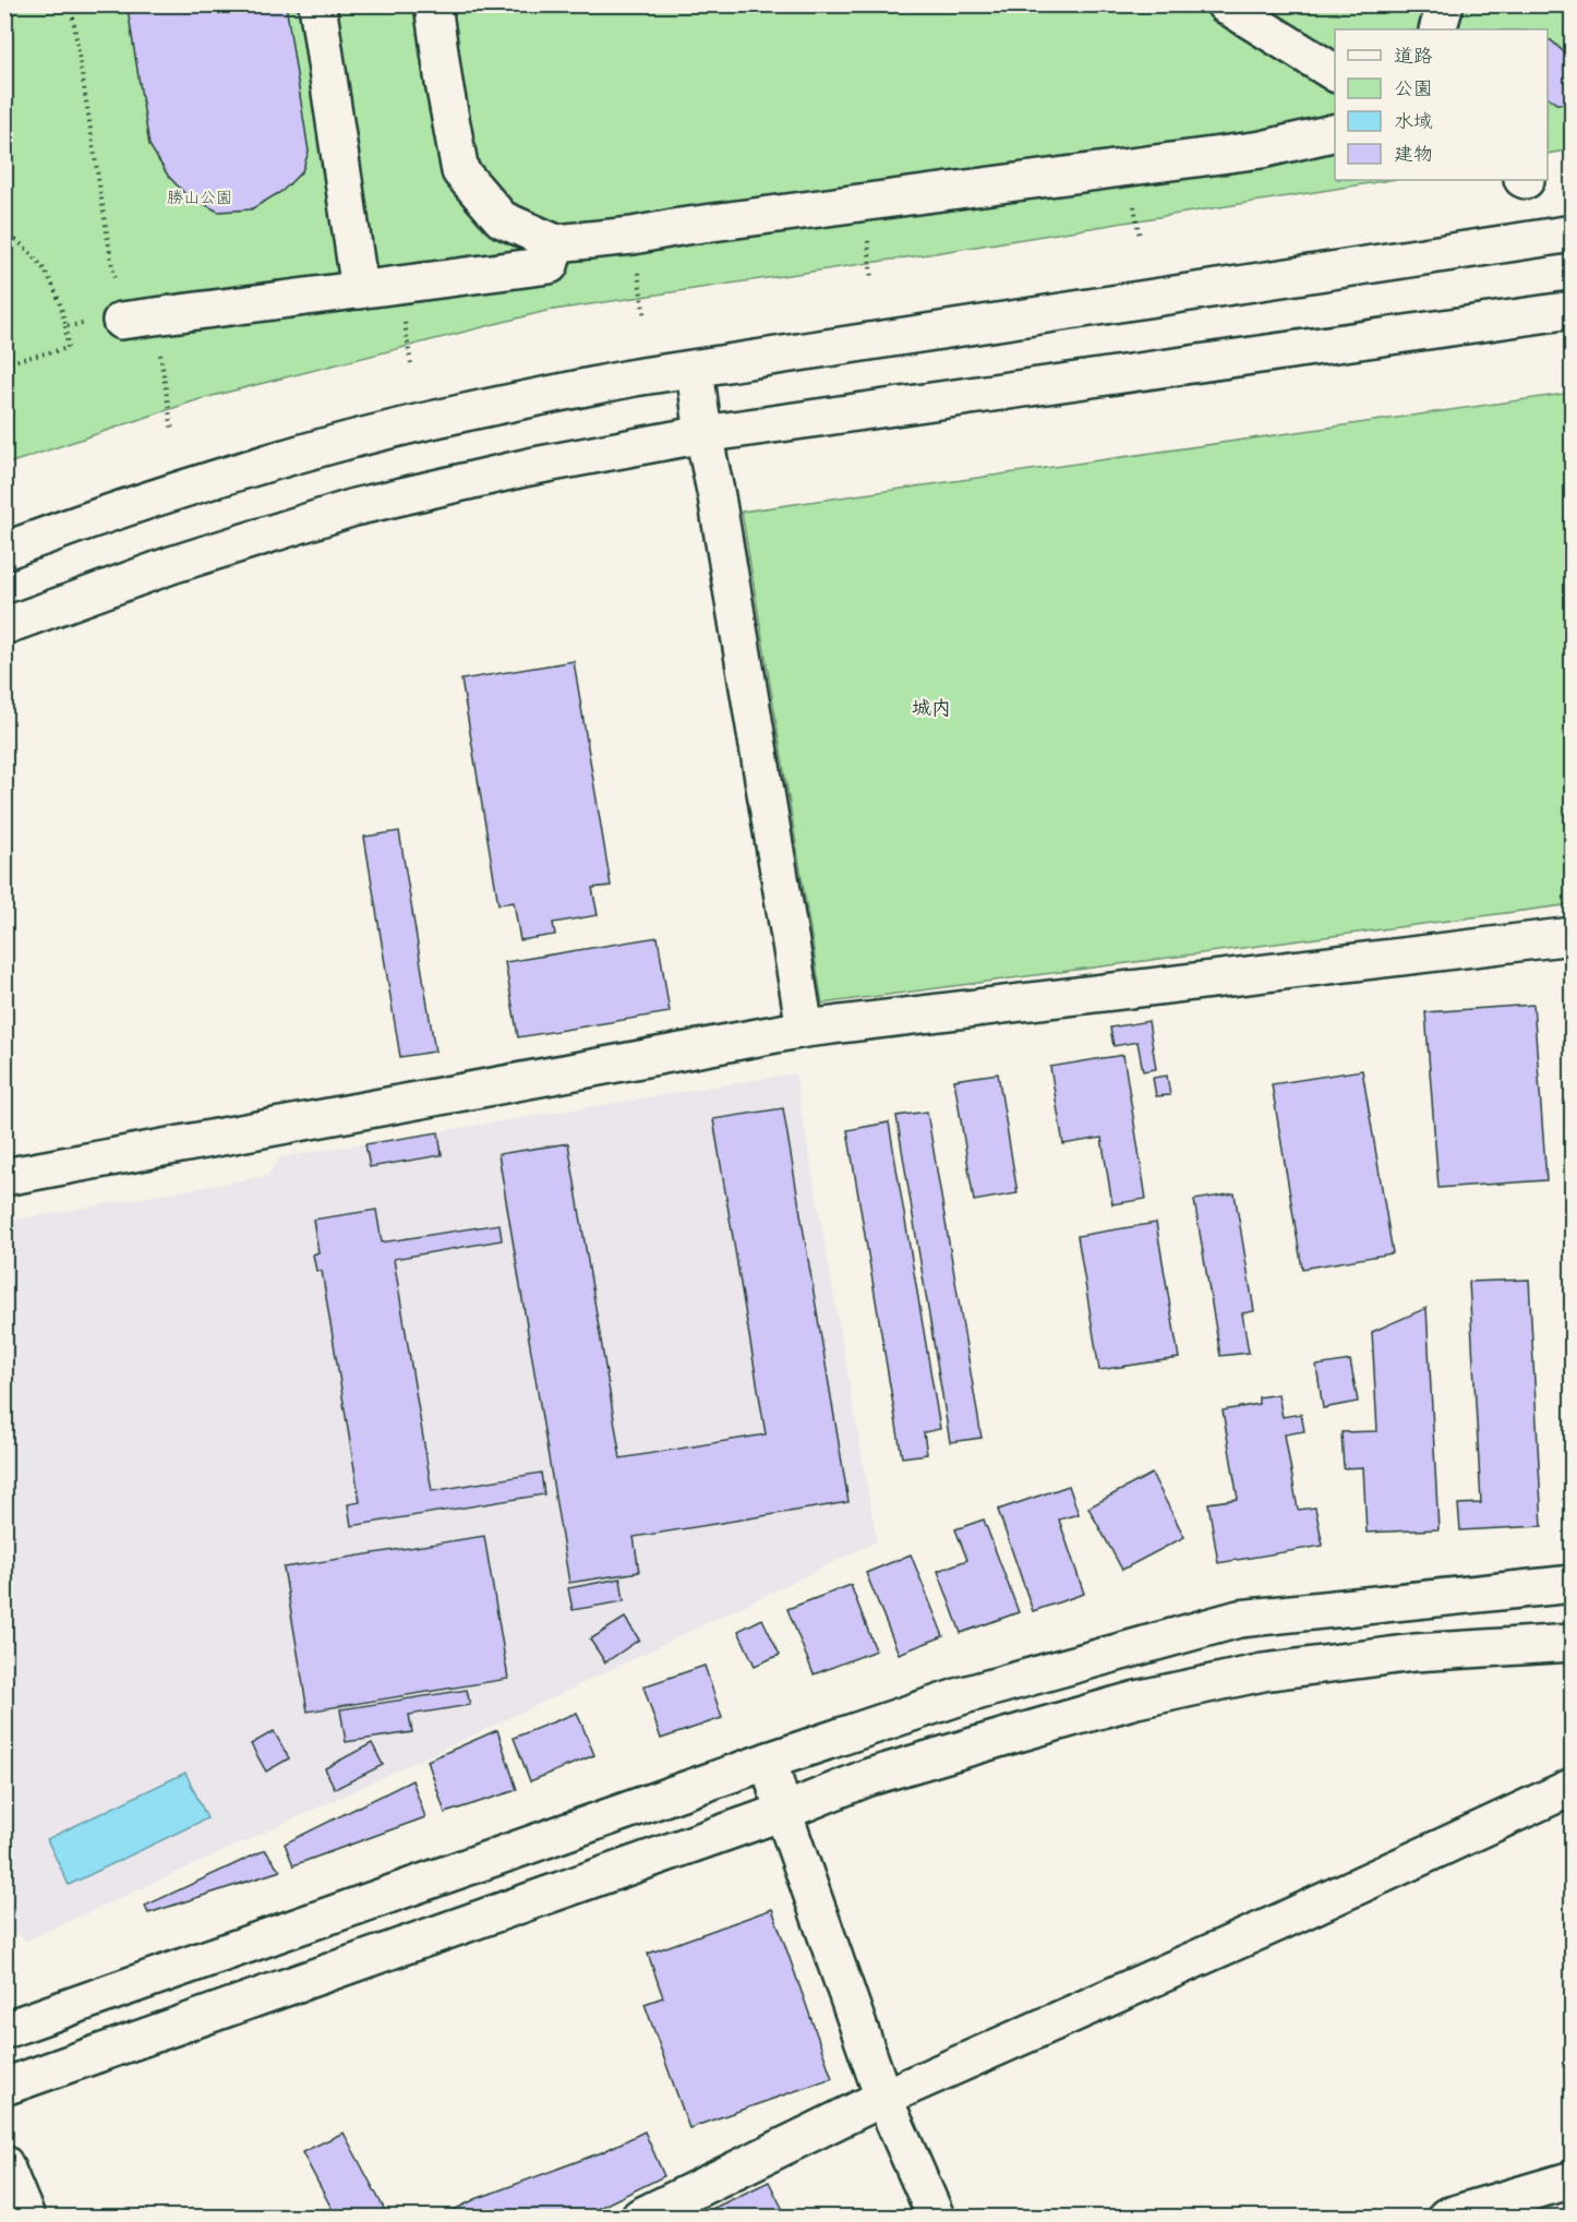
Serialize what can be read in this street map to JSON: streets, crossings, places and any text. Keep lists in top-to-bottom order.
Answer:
{
  "districts": ["城内"],
  "parks": ["勝山公園"],
  "legend": [
    "道路",
    "公園",
    "水域",
    "建物"
  ]
}
